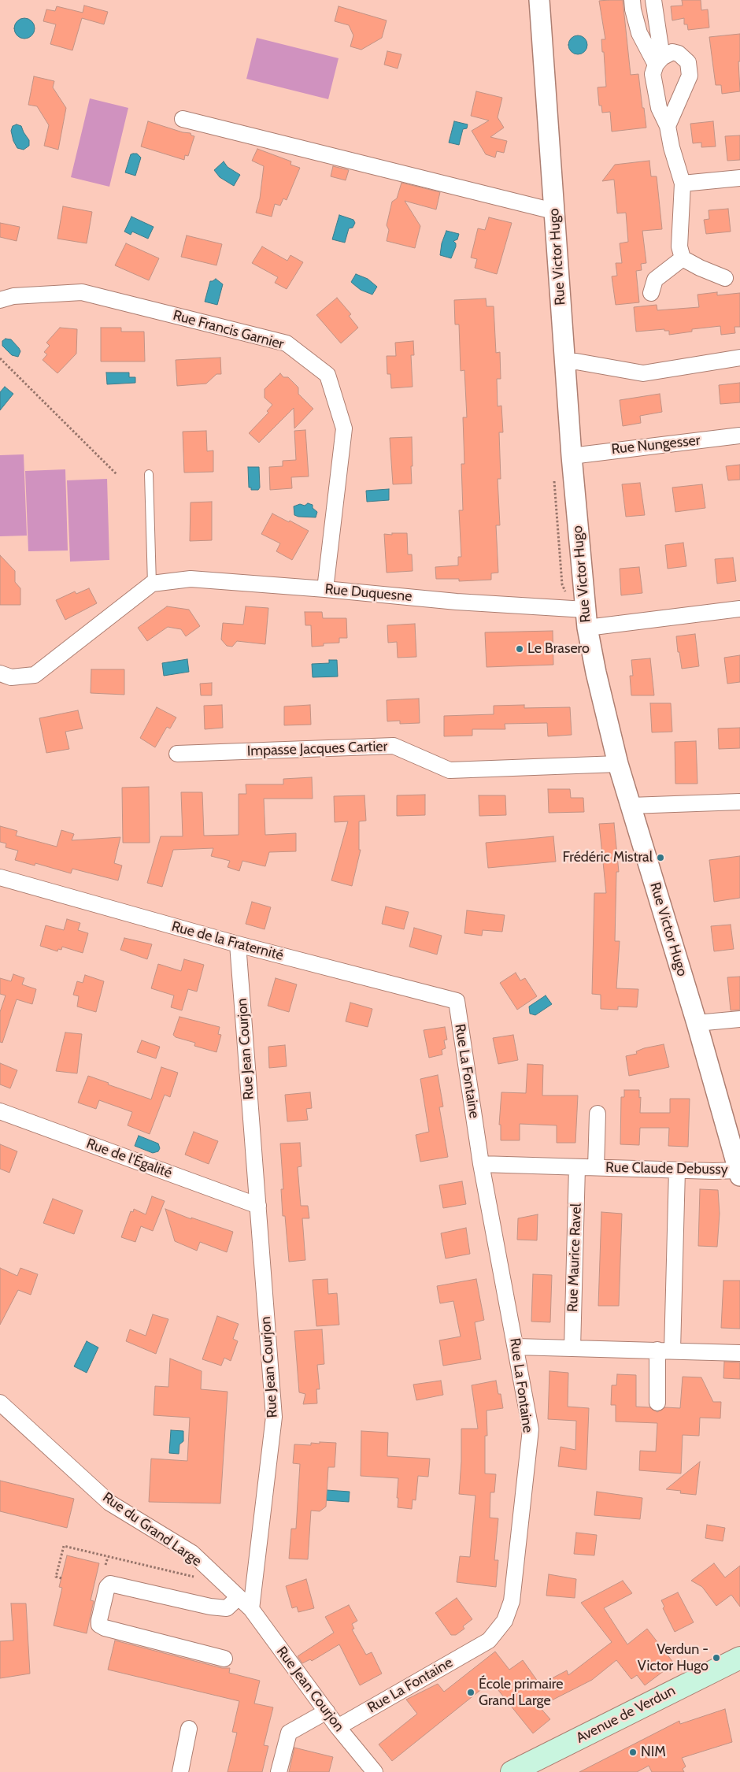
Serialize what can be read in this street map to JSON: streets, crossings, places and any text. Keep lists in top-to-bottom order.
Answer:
{
  "streets": {
    "main road": ["Avenue de Verdun"],
    "street": [
      "Rue Victor Hugo",
      "Rue Francis Garnier",
      "Rue Nungesser",
      "Rue Duquesne",
      "Impasse Jacques Cartier",
      "Rue de la Fraternité",
      "Rue Jean Courjon",
      "Rue La Fontaine",
      "Rue de l'Égalité",
      "Rue Claude Debussy",
      "Rue Maurice Ravel",
      "Rue du Grand Large"
    ]
  },
  "crossings": [
    ["Rue Victor Hugo", "Rue Nungesser"],
    ["Rue Victor Hugo", "Rue Duquesne"],
    ["Rue Victor Hugo", "Impasse Jacques Cartier"],
    ["Rue Victor Hugo", "Rue Claude Debussy"],
    ["Rue Francis Garnier", "Rue Duquesne"],
    ["Rue de la Fraternité", "Rue Jean Courjon"],
    ["Rue de la Fraternité", "Rue La Fontaine"],
    ["Rue Jean Courjon", "Rue La Fontaine"],
    ["Rue Jean Courjon", "Rue de l'Égalité"],
    ["Rue Jean Courjon", "Rue du Grand Large"],
    ["Rue La Fontaine", "Rue Claude Debussy"],
    ["Rue Claude Debussy", "Rue Maurice Ravel"]
  ],
  "places": [
    "Le Brasero",
    "Frédéric Mistral",
    "Verdun - Victor Hugo",
    "École primaire Grand Large",
    "NIM"
  ]
}
